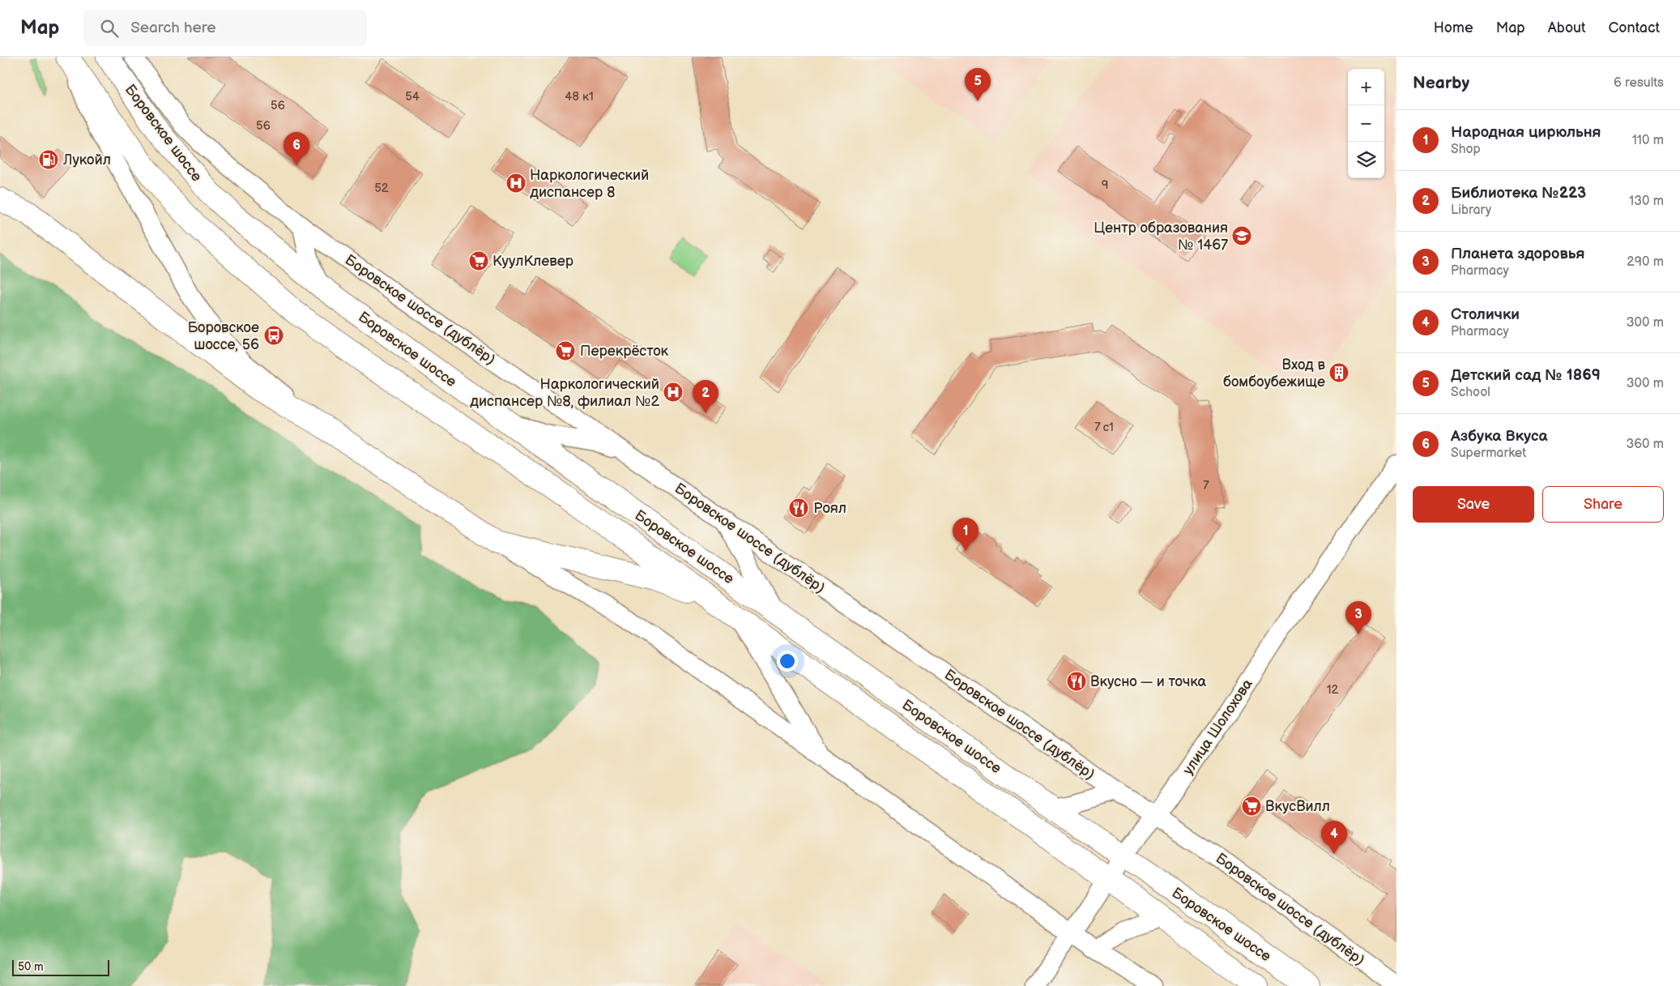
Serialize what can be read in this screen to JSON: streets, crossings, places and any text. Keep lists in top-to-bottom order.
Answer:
{
  "streets": {
    "main road": ["Боровское шоссе"],
    "street": ["Боровское шоссе (дублёр)", "улица Шолохова"]
  },
  "crossings": [
    ["Боровское шоссе", "улица Шолохова"],
    ["Боровское шоссе (дублёр)", "улица Шолохова"]
  ],
  "places": {
    "fuel station": ["Лукойл"],
    "hospital": ["Наркологический диспансер 8", "Наркологический диспансер №8, филиал №2"],
    "school or university": ["Центр образования № 1467"],
    "supermarket": ["КуулКлевер", "Перекрёсток", "ВкусВилл"],
    "bus stop": ["Боровское шоссе, 56"],
    "building": ["Вход в бомбоубежище"],
    "restaurant": ["Роял", "Вкусно — и точка"]
  },
  "house_numbers": [
    "54",
    "48 к1",
    "56",
    "56",
    "9",
    "52",
    "7 с1",
    "7",
    "12"
  ],
  "scale_bar": "50 m",
  "page": {
    "header": "Map",
    "search": "Search here",
    "nav": [
      "Home",
      "Map",
      "About",
      "Contact"
    ],
    "heading": ["Nearby", "6 results"],
    "pins": [
      "5",
      "6",
      "2",
      "1",
      "3",
      "4"
    ],
    "map_buttons": ["+", "−"],
    "list": [
      {
        "mark": "1",
        "name": "Народная цирюльня",
        "note": "Shop",
        "value": "110 m"
      },
      {
        "mark": "2",
        "name": "Библиотека №223",
        "note": "Library",
        "value": "130 m"
      },
      {
        "mark": "3",
        "name": "Планета здоровья",
        "note": "Pharmacy",
        "value": "290 m"
      },
      {
        "mark": "4",
        "name": "Столички",
        "note": "Pharmacy",
        "value": "300 m"
      },
      {
        "mark": "5",
        "name": "Детский сад № 1869",
        "note": "School",
        "value": "300 m"
      },
      {
        "mark": "6",
        "name": "Азбука Вкуса",
        "note": "Supermarket",
        "value": "360 m"
      }
    ],
    "buttons": ["Save", "Share"],
    "scale": "50 m"
  }
}
